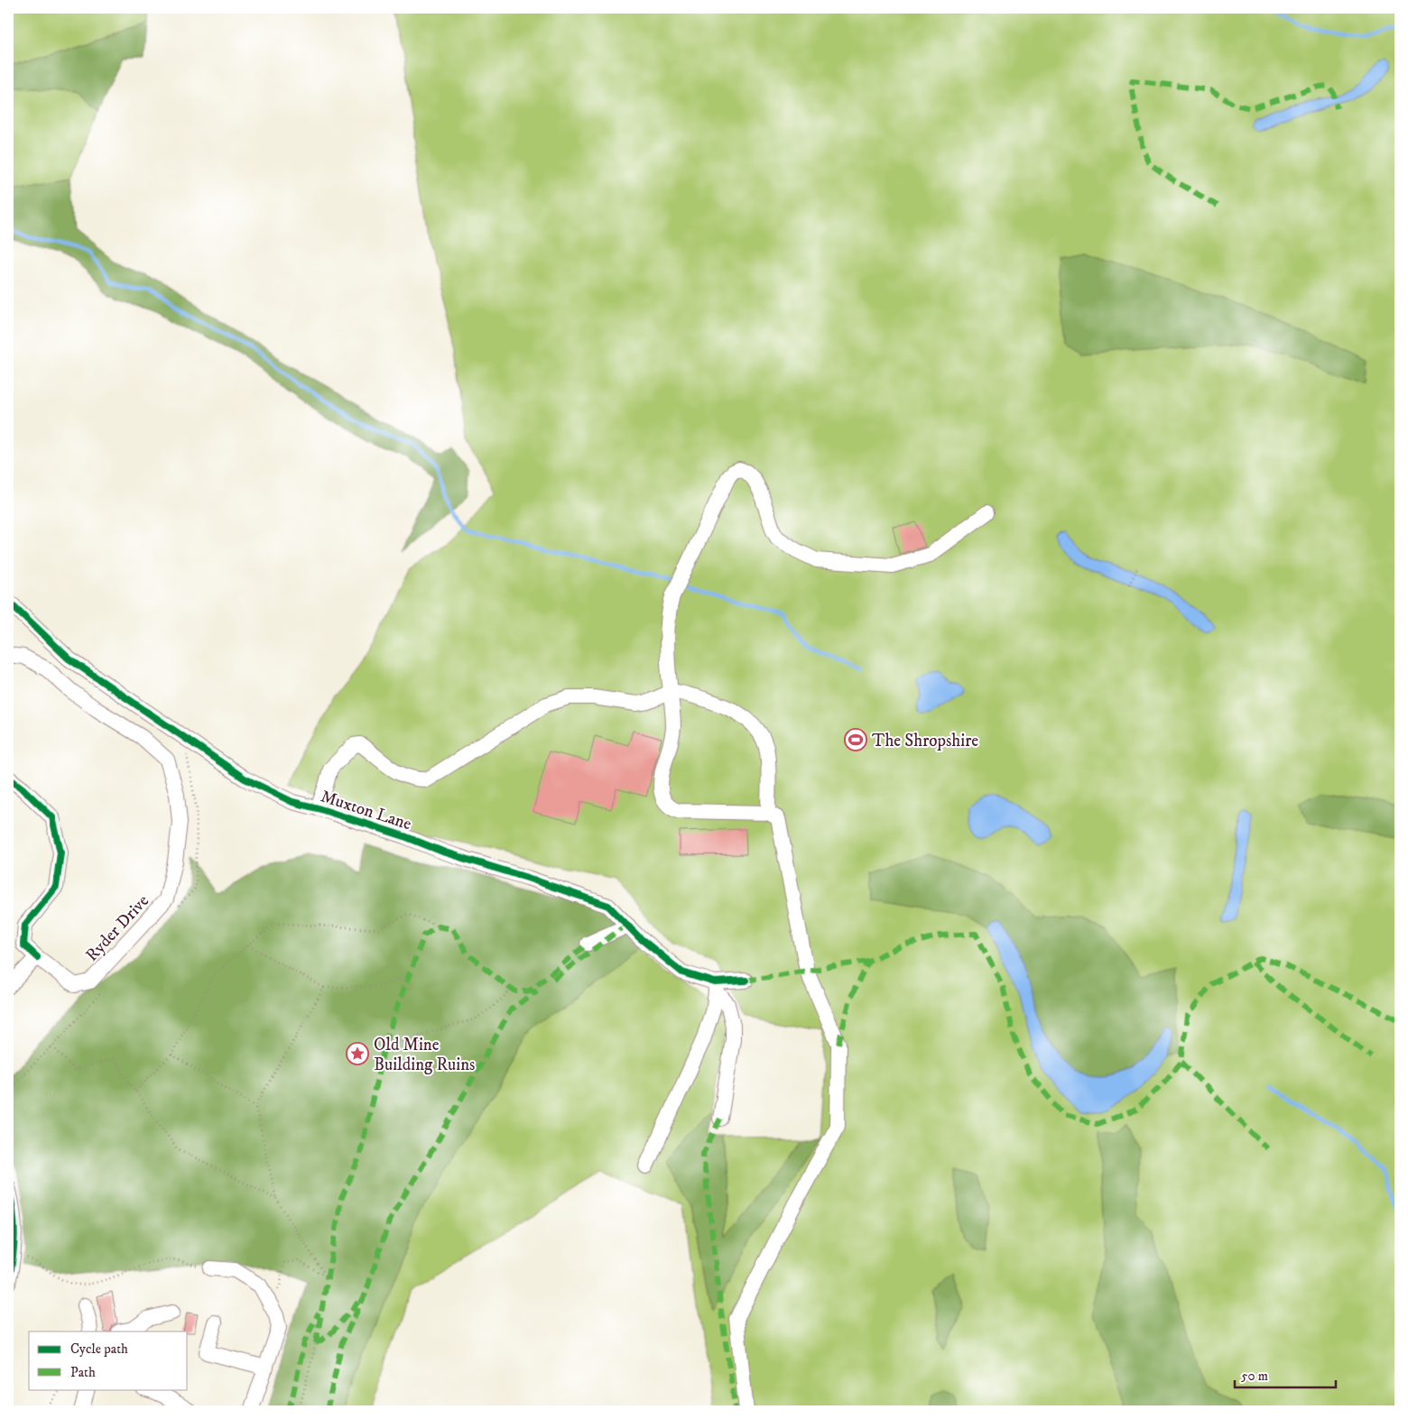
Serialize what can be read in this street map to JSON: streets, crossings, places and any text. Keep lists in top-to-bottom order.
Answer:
{
  "streets": {
    "street": ["Muxton Lane", "Ryder Drive"]
  },
  "places": {
    "sports": ["The Shropshire"],
    "place": ["Old Mine Building Ruins"]
  },
  "legend": ["Cycle path", "Path"],
  "scale_bar": "50 m"
}
